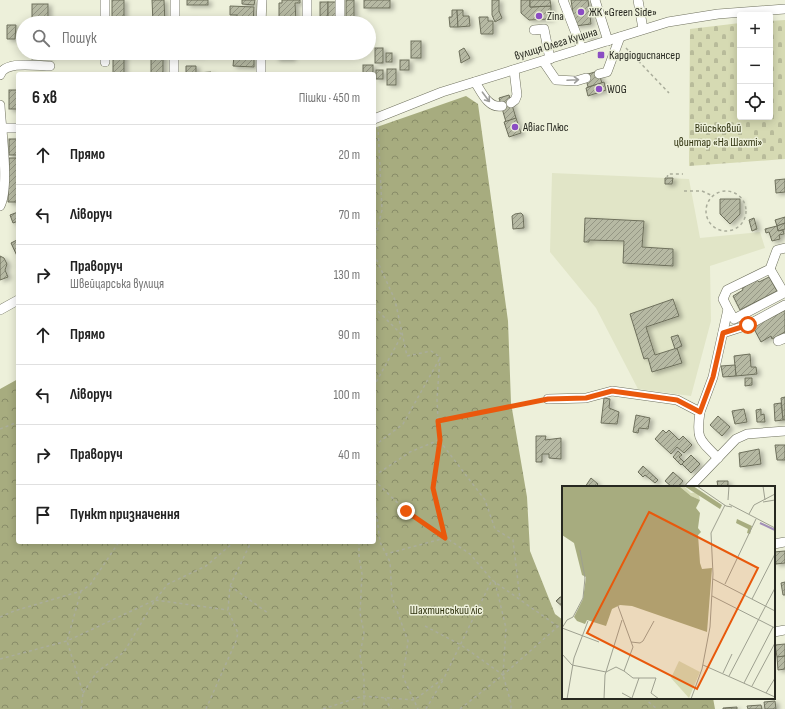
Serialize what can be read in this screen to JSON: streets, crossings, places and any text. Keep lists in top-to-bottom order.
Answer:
{
  "streets": {
    "street": ["вулиця Олега Куцина"]
  },
  "parks": ["Військовий цвинтар «На Шахті»", "Шахтинський ліс"],
  "places": {
    "other": [
      "ЖК «Green Side»",
      "Zina",
      "WOG",
      "Авіас Плюс"
    ],
    "transit": ["Кардіодиспансер"]
  },
  "page": {
    "map_buttons": ["+", "−"],
    "search": "Пошук",
    "heading": ["6 хв", "Пішки · 450 m"],
    "list": [
      ["Прямо", "20 m"],
      ["Ліворуч", "70 m"],
      ["Праворуч", "Швейцарська вулиця", "130 m"],
      ["Прямо", "90 m"],
      ["Ліворуч", "100 m"],
      ["Праворуч", "40 m"],
      "Пункт призначення"
    ]
  }
}
